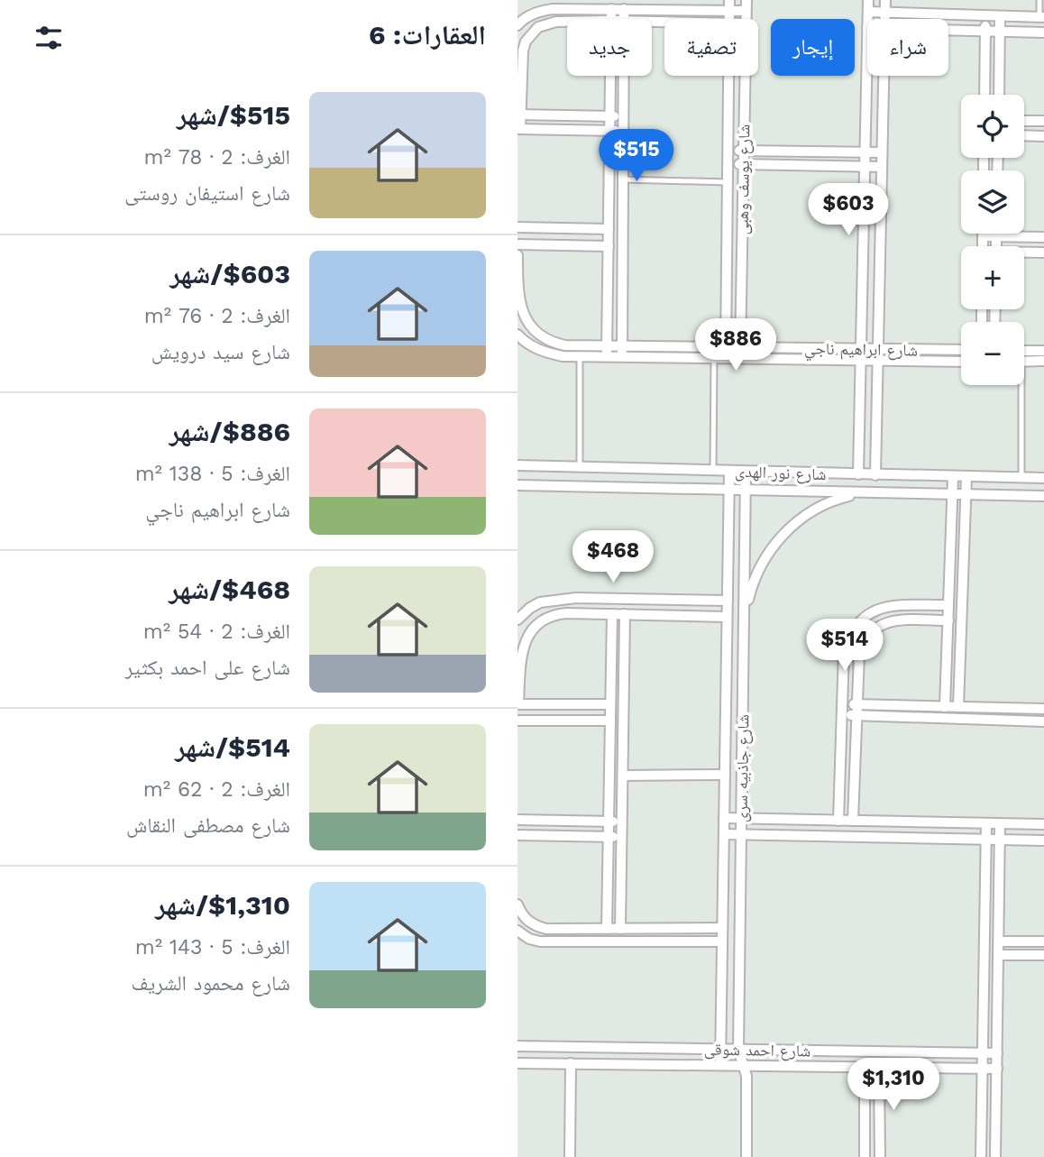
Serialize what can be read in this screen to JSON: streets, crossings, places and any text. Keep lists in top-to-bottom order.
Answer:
{
  "streets": {
    "street": [
      "شارع يوسف وهبى",
      "شارع ابراهيم ناجي",
      "شارع نور الهدى",
      "شارع جاذبيه سرى",
      "شارع احمد شوقى"
    ]
  },
  "crossings": [
    ["شارع يوسف وهبى", "شارع ابراهيم ناجي"],
    ["شارع نور الهدى", "شارع جاذبيه سرى"],
    ["شارع جاذبيه سرى", "شارع احمد شوقى"]
  ],
  "page": {
    "heading": "العقارات: 6",
    "chip": [
      "شراء",
      "إيجار",
      "تصفية",
      "جديد"
    ],
    "list": [
      {
        "name": "$515/شهر",
        "note": "الغرف: 2 · 78 m² · شارع استيفان روستى"
      },
      {
        "name": "$603/شهر",
        "note": "الغرف: 2 · 76 m² · شارع سيد درويش"
      },
      {
        "name": "$886/شهر",
        "note": "الغرف: 5 · 138 m² · شارع ابراهيم ناجي"
      },
      {
        "name": "$468/شهر",
        "note": "الغرف: 2 · 54 m² · شارع على احمد بكثير"
      },
      {
        "name": "$514/شهر",
        "note": "الغرف: 2 · 62 m² · شارع مصطفى النقاش"
      },
      {
        "name": "$1,310/شهر",
        "note": "الغرف: 5 · 143 m² · شارع محمود الشريف"
      }
    ],
    "map_buttons": ["+", "−"],
    "price": [
      "$515",
      "$603",
      "$886",
      "$468",
      "$514",
      "$1,310"
    ]
  }
}
